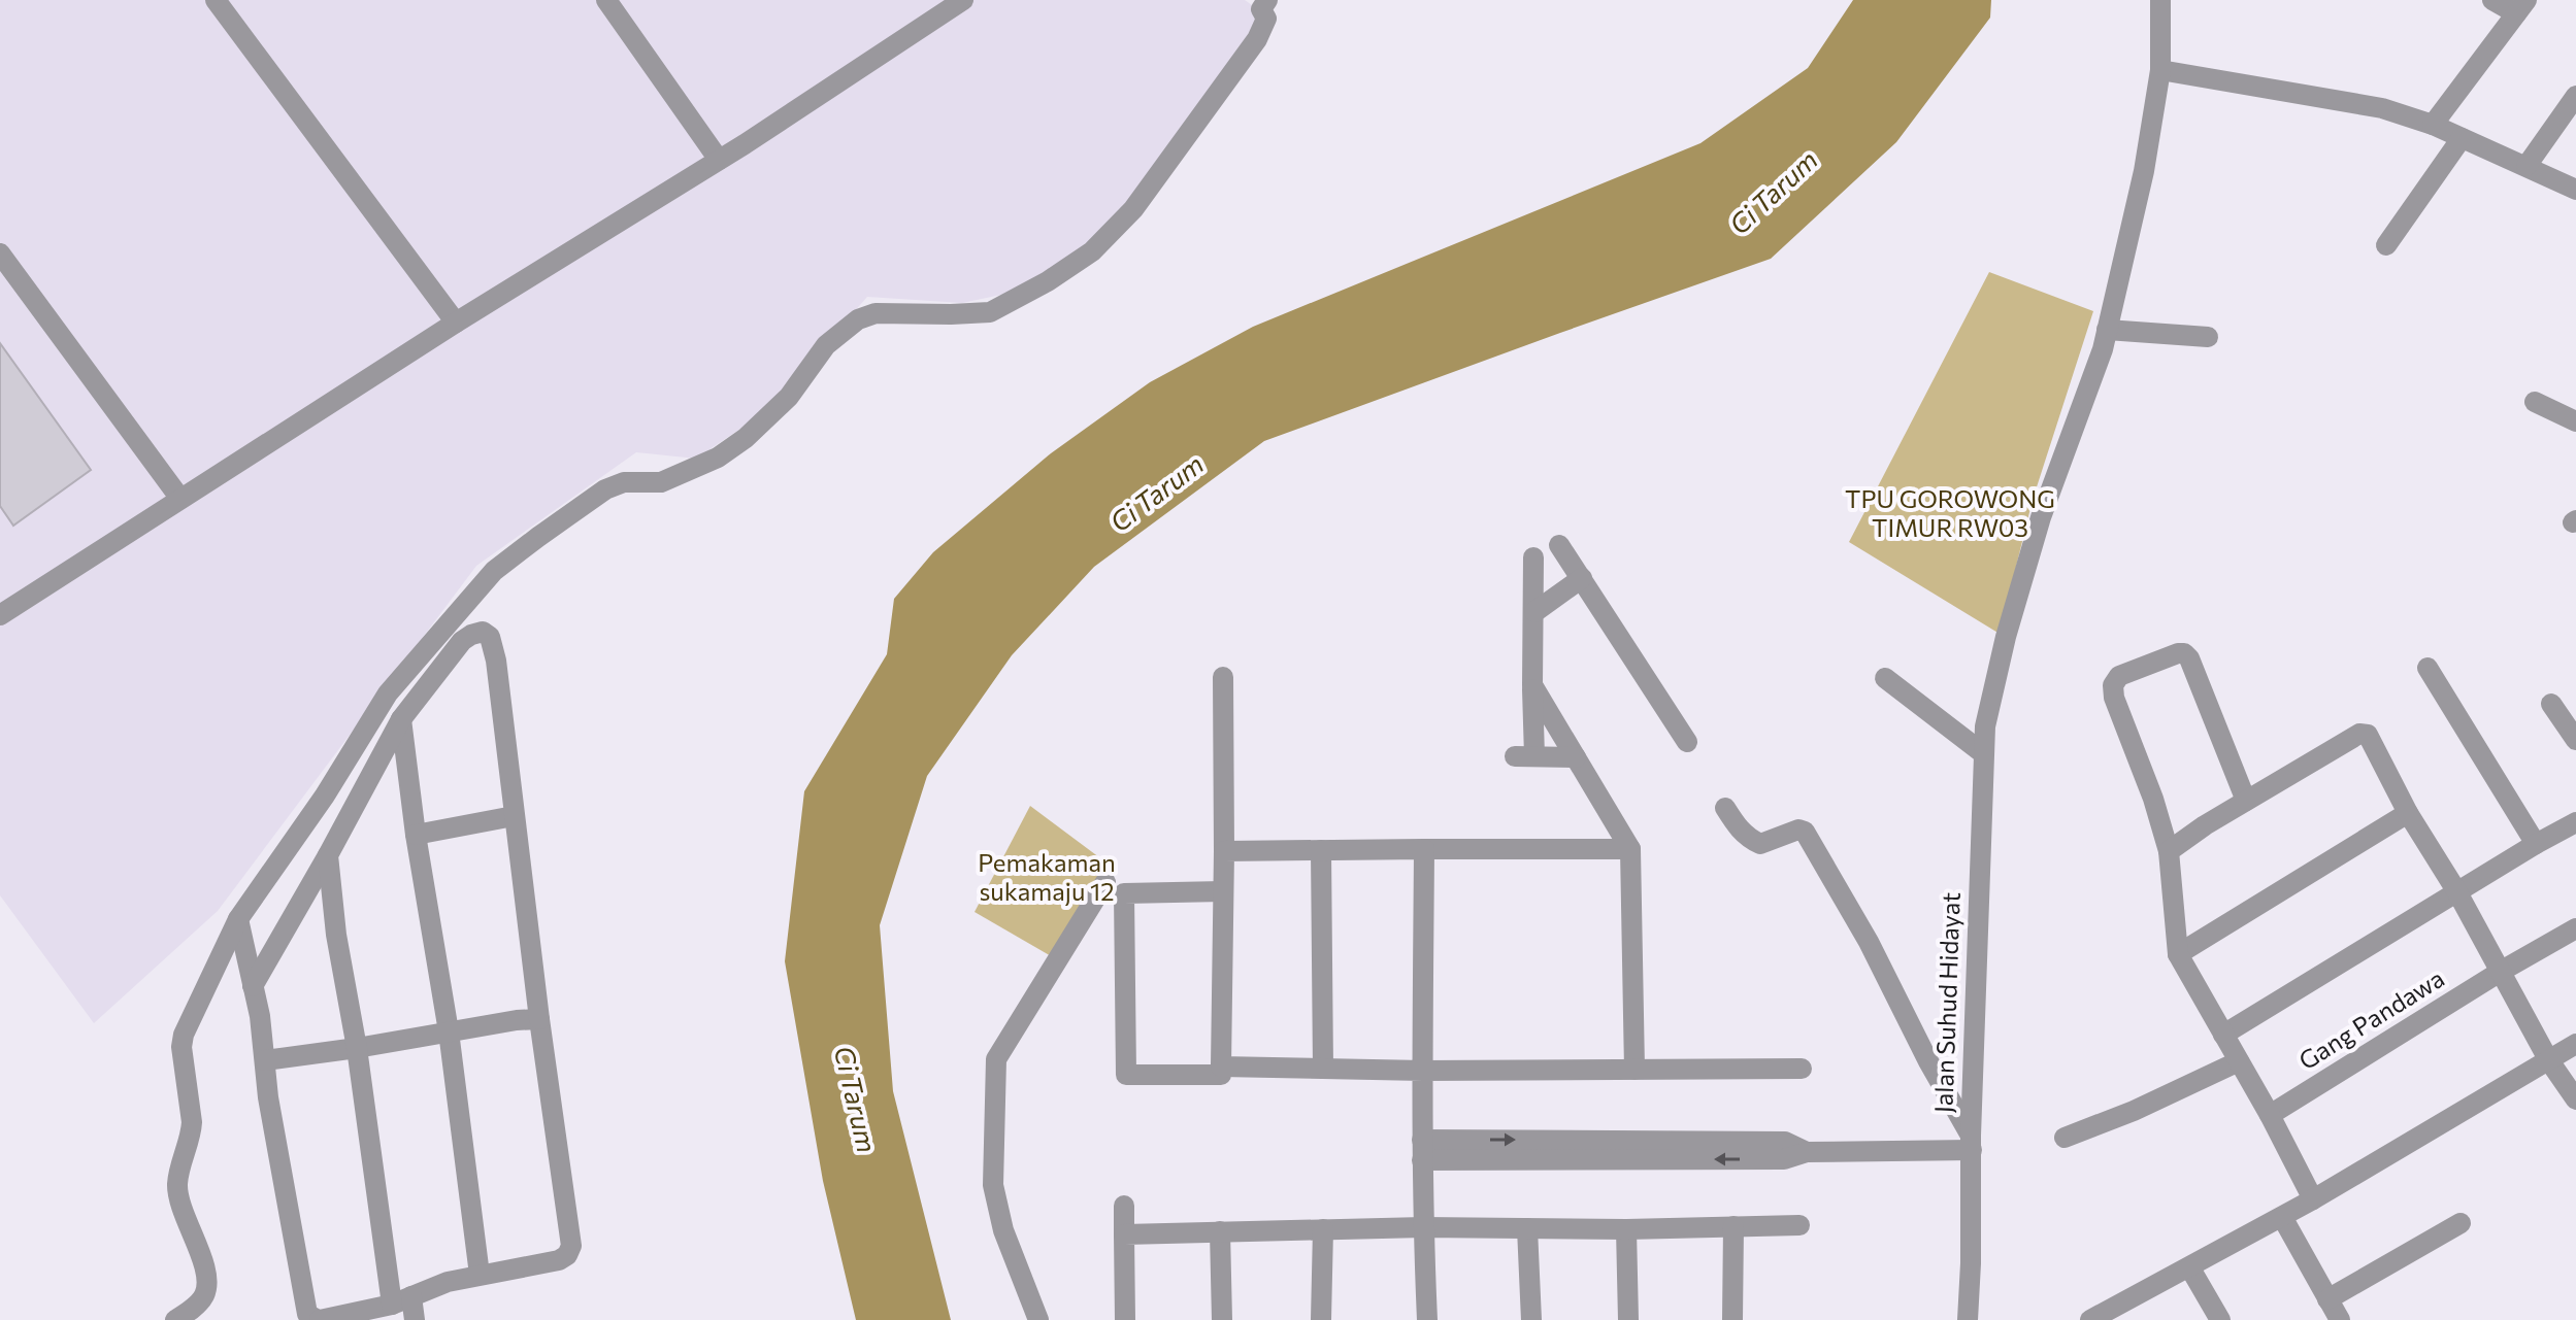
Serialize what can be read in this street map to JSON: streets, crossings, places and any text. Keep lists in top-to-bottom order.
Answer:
{
  "streets": {
    "street": ["Jalan Suhud Hidayat", "Gang Pandawa"]
  },
  "water": ["Ci Tarum"],
  "parks": ["TPU GOROWONG TIMUR RW03", "Pemakaman sukamaju 12"]
}
